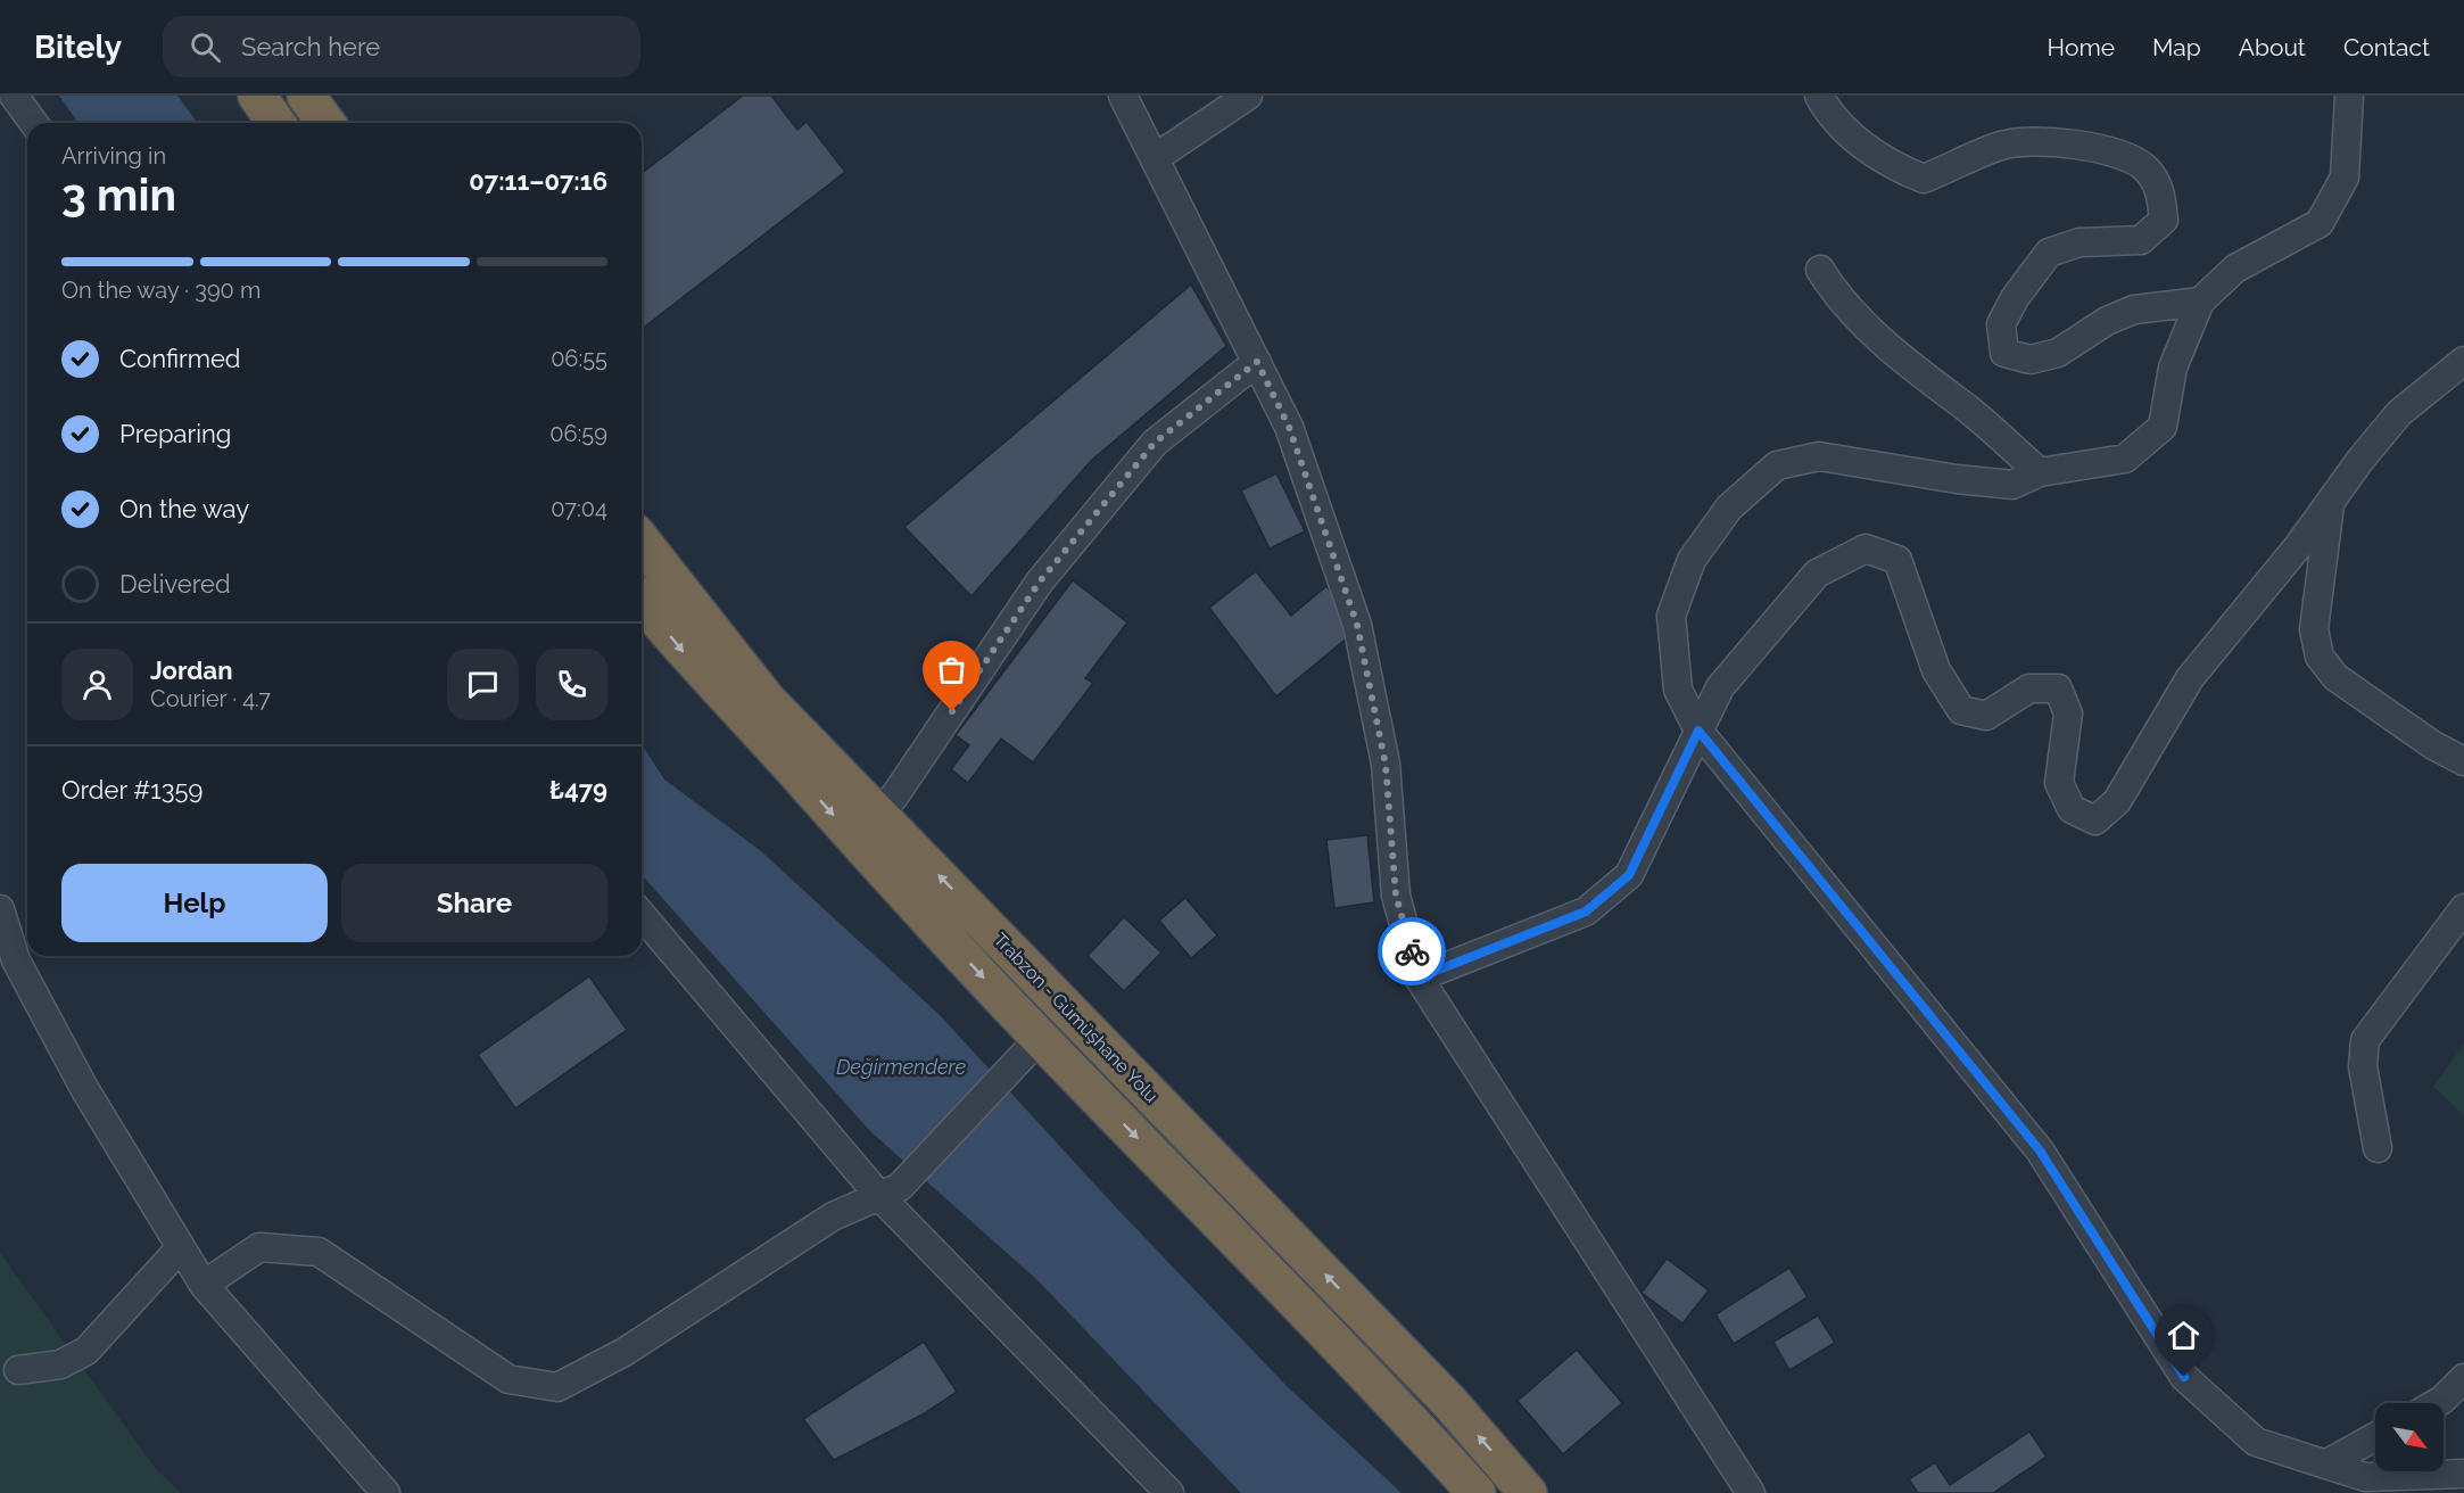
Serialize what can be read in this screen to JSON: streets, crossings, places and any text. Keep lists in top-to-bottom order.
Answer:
{
  "streets": {
    "highway": ["Trabzon - Gümüşhane Yolu"]
  },
  "water": ["Değirmendere"],
  "north": "bottom right",
  "page": {
    "header": "Bitely",
    "search": "Search here",
    "nav": [
      "Home",
      "Map",
      "About",
      "Contact"
    ],
    "heading": ["3 min", "Arriving in", "07:11–07:16"],
    "panel": [
      "Jordan",
      "Courier · 4.7",
      "Order #1359",
      "₺479"
    ],
    "bar": "On the way · 390 m",
    "list": [
      ["Confirmed", "06:55"],
      ["Preparing", "06:59"],
      ["On the way", "07:04"],
      "Delivered"
    ],
    "buttons": ["Help", "Share"]
  }
}
